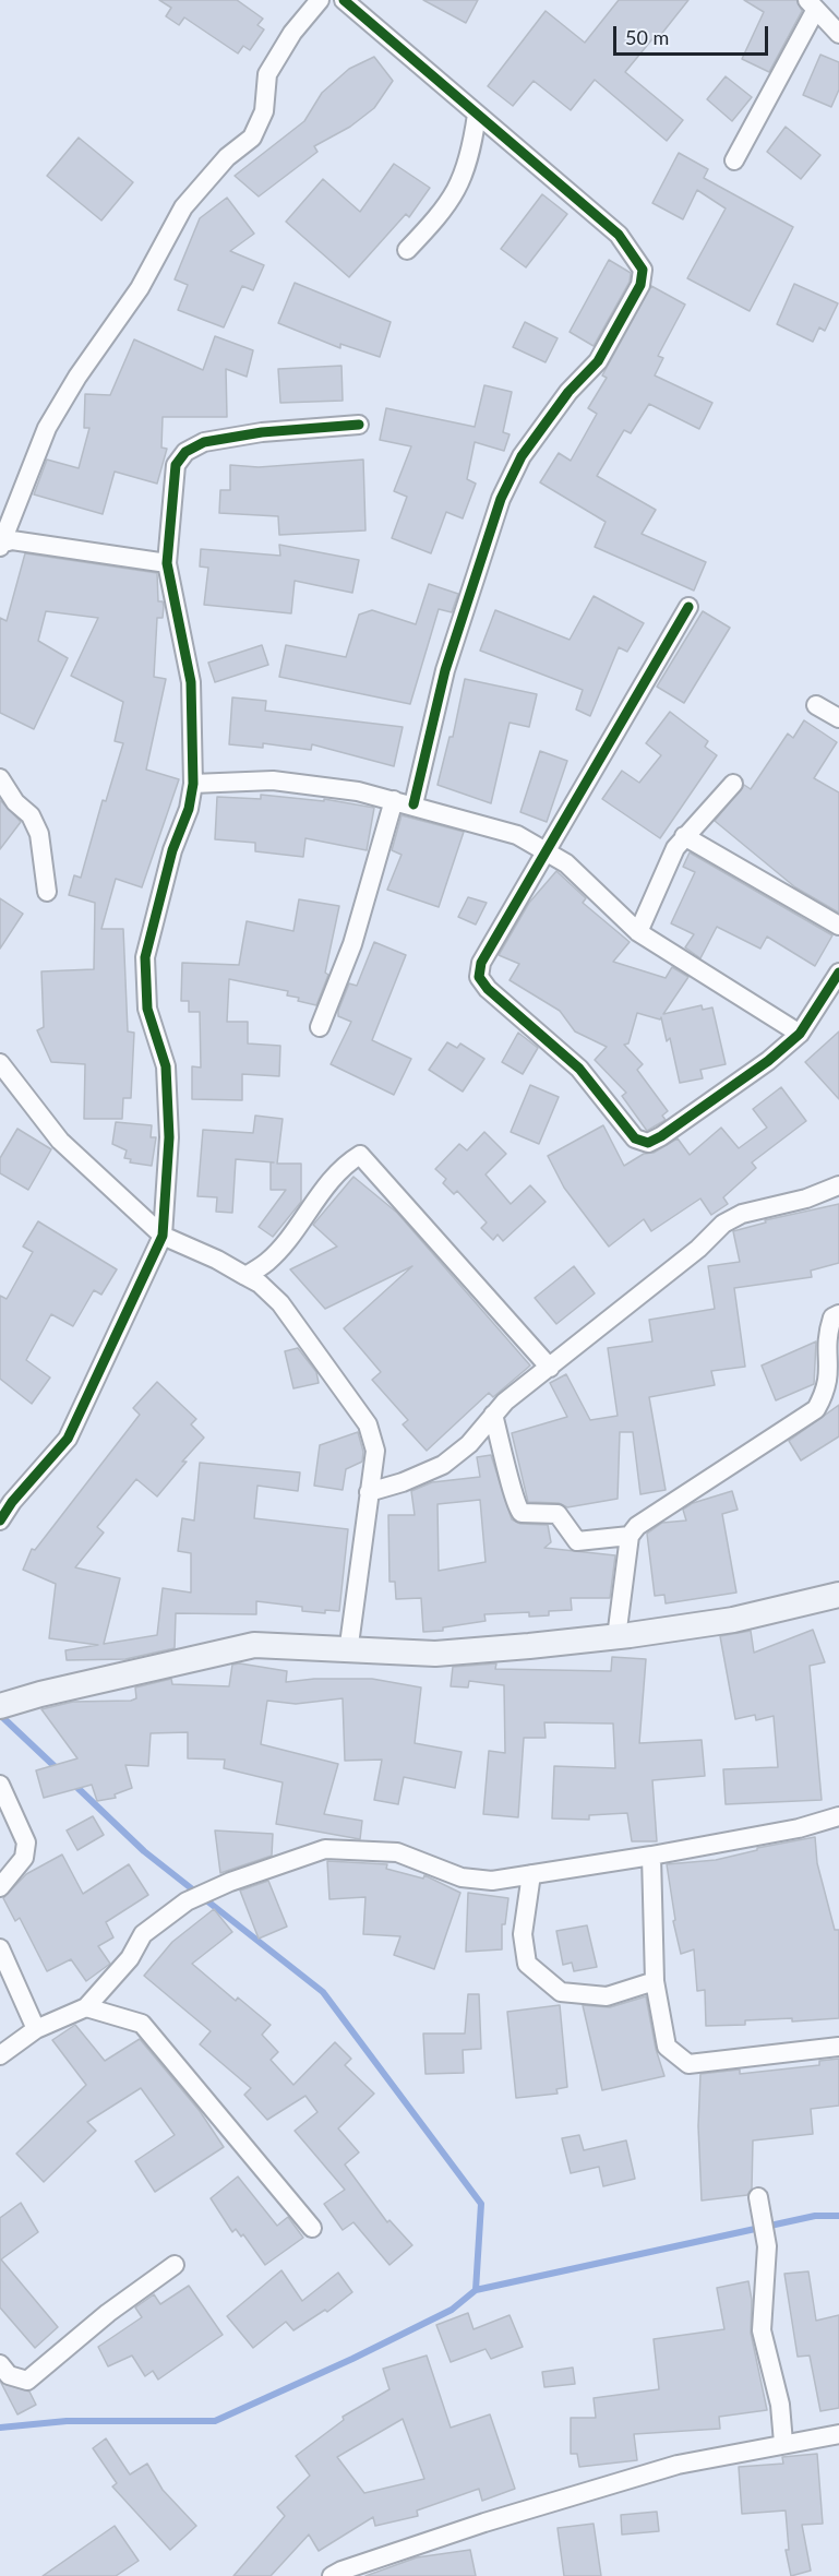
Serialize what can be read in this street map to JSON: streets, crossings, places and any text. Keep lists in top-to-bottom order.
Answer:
{
  "scale_bar": "50 m"
}
